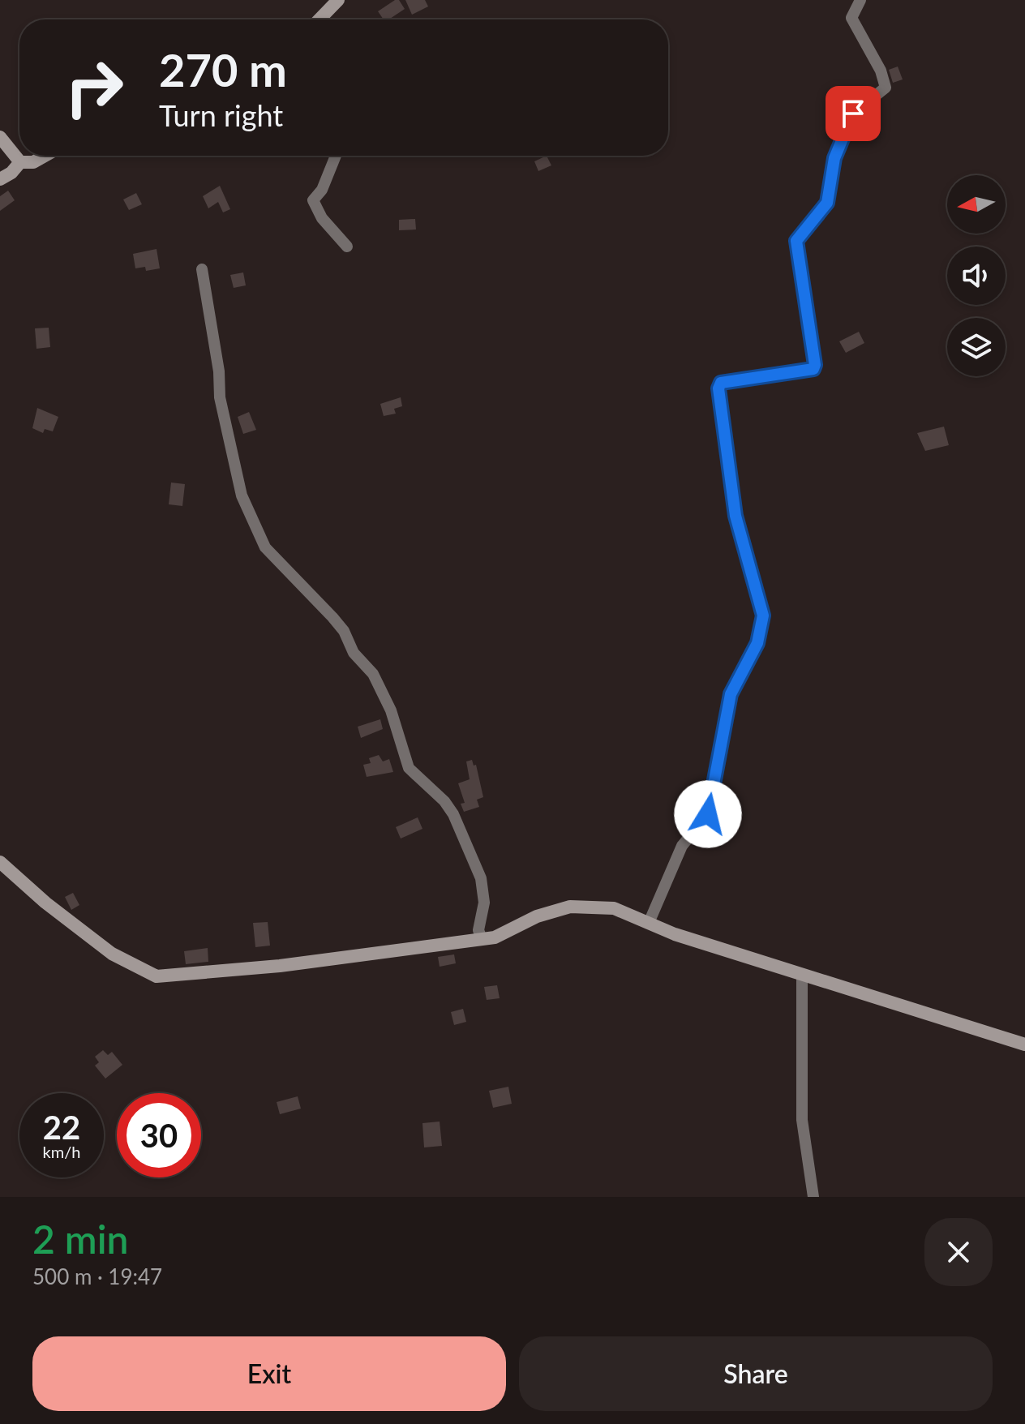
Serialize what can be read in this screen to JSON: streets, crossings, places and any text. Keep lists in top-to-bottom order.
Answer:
{
  "north": "left",
  "page": {
    "turn": ["270 m", "Turn right"],
    "speed": "22 km/h",
    "limit": "30",
    "heading": ["2 min", "500 m · 19:47"],
    "buttons": ["Exit", "Share"]
  }
}
